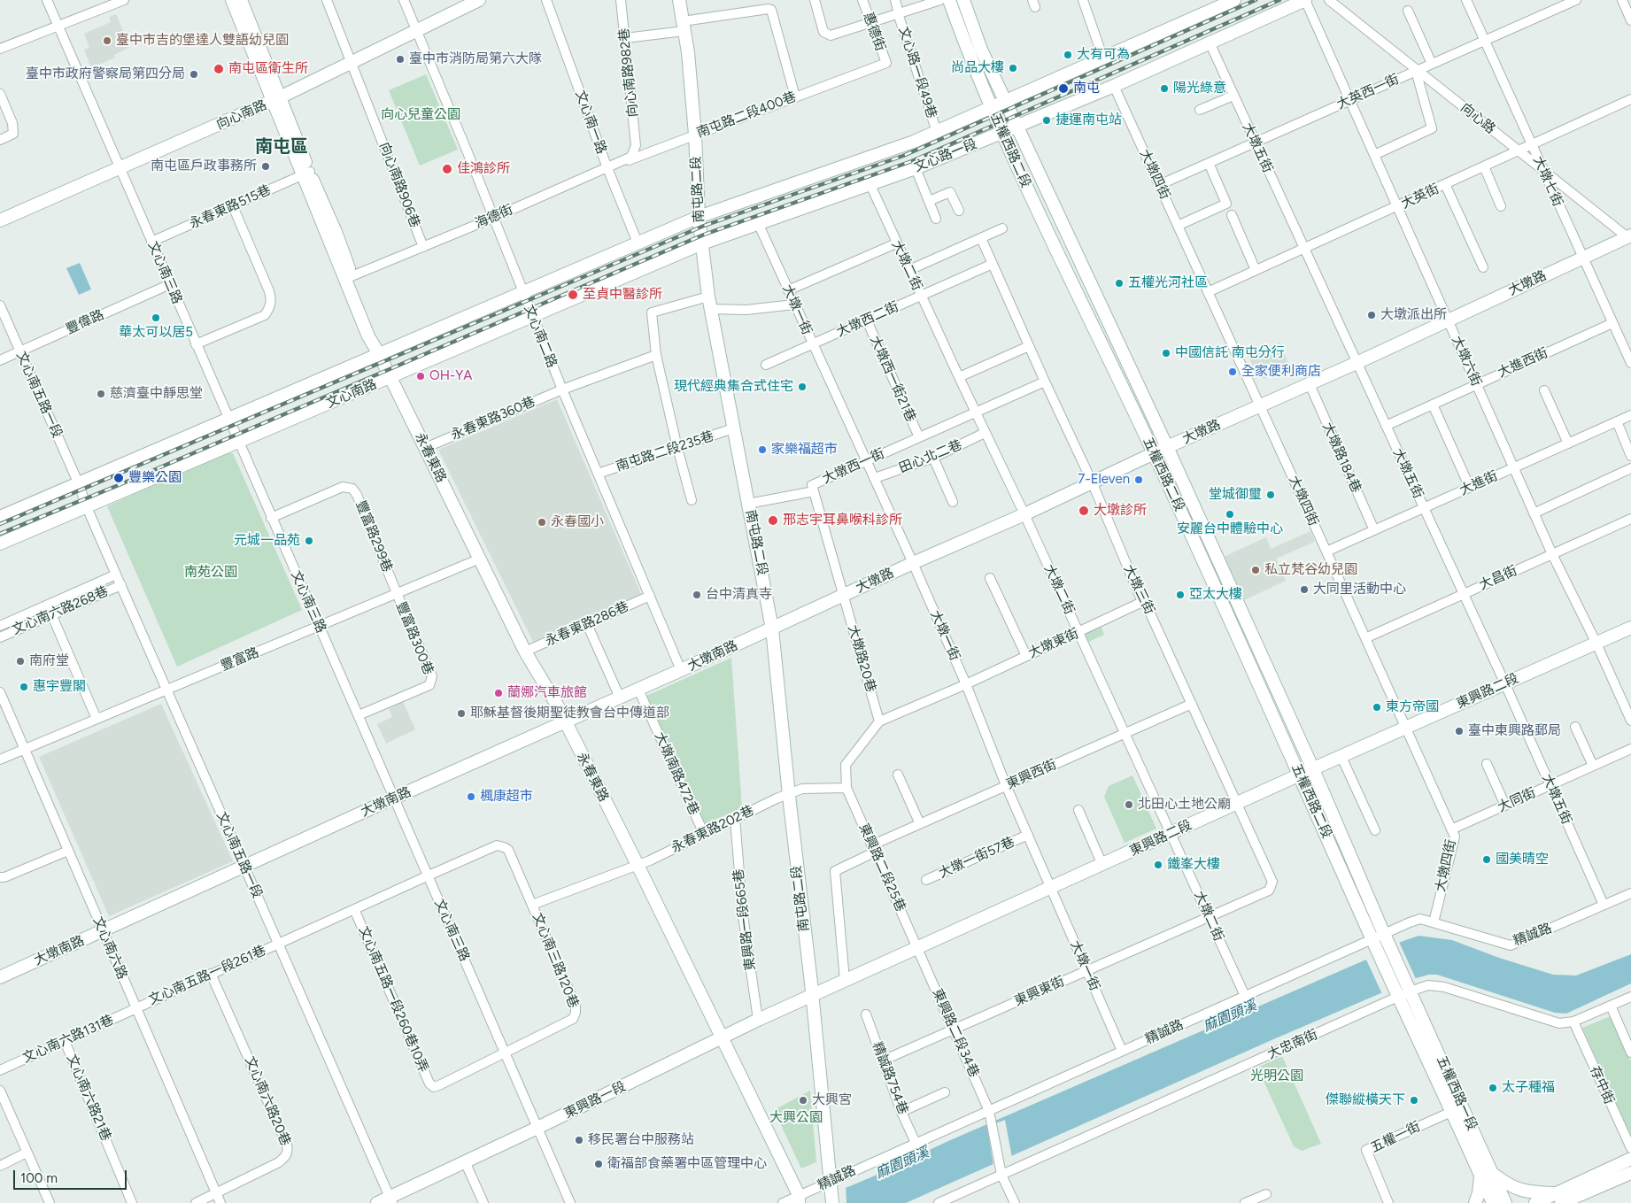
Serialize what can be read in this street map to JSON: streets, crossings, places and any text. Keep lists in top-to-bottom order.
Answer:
{
  "streets": {
    "main road": [
      "向心南路",
      "五權西路二段",
      "文心路一段",
      "南屯路二段",
      "大墩路",
      "文心南路",
      "永春東路",
      "大墩南路",
      "東興路二段",
      "五權西路一段",
      "東興路一段"
    ],
    "street": [
      "惠德街",
      "向心南路982巷",
      "文心路一段49巷",
      "大英西一街",
      "南屯路二段400巷",
      "向心路",
      "文心南一路",
      "大墩五街",
      "大墩四街",
      "大墩七街",
      "向心南路906巷",
      "大英街",
      "永春東路515巷",
      "海德街",
      "大墩二街",
      "文心南三路",
      "大墩一街",
      "大墩西二街",
      "豐偉路",
      "文心南二路",
      "大墩六街",
      "大進西街",
      "大墩西一街21巷",
      "文心南五路一段",
      "永春東路360巷",
      "南屯路二段235巷",
      "田心北二巷",
      "大墩路184巷",
      "大墩西一街",
      "大進街",
      "豐富路299巷",
      "大昌街",
      "大墩三街",
      "文心南六路268巷",
      "永春東路286巷",
      "豐富路300巷",
      "大墩東街",
      "大墩路20巷",
      "豐富路",
      "大墩南路472巷",
      "東興西街",
      "大同街",
      "永春東路202巷",
      "大墩一街57巷",
      "東興路二段25巷",
      "東興路一段665巷",
      "精誠路",
      "文心南六路",
      "文心南三路120巷",
      "文心南五路一段261巷",
      "東興東街",
      "文心南五路一段260巷10弄",
      "東興路二段34巷",
      "文心南六路131巷",
      "大忠南街",
      "精誠路754巷",
      "存中街",
      "文心南六路21巷",
      "文心南六路20巷",
      "五權一街"
    ]
  },
  "crossings": [
    ["惠德街", "南屯路二段400巷"],
    ["向心南路982巷", "海德街"],
    ["文心路一段49巷", "文心路一段"],
    ["大英西一街", "向心路"],
    ["大英西一街", "大墩五街"],
    ["大英西一街", "大墩四街"],
    ["大英西一街", "大墩七街"],
    ["大英西一街", "大墩六街"],
    ["向心南路", "向心南路906巷"],
    ["向心南路", "文心南三路"],
    ["向心南路", "文心南二路"],
    ["向心南路", "永春東路"],
    ["南屯路二段400巷", "文心南一路"],
    ["南屯路二段400巷", "南屯路二段"],
    ["南屯路二段400巷", "海德街"],
    ["向心路", "大墩七街"],
    ["向心路", "大英街"],
    ["向心路", "大墩路"],
    ["文心南一路", "海德街"],
    ["文心南一路", "文心南路"],
    ["大墩五街", "文心路一段"],
    ["大墩五街", "大英街"],
    ["大墩五街", "大墩路"],
    ["大墩五街", "大進西街"],
    ["大墩五街", "大進街"],
    ["大墩五街", "大昌街"],
    ["大墩五街", "東興路二段"],
    ["大墩五街", "大同街"],
    ["大墩五街", "精誠路"],
    ["五權西路二段", "文心路一段"],
    ["五權西路二段", "大墩路"],
    ["五權西路二段", "東興路二段"],
    ["五權西路二段", "精誠路"],
    ["五權西路二段", "大忠南街"],
    ["五權西路二段", "五權西路一段"],
    ["文心路一段", "大墩四街"],
    ["文心路一段", "南屯路二段"],
    ["文心路一段", "大墩二街"],
    ["文心路一段", "大墩一街"],
    ["文心路一段", "大墩六街"],
    ["文心路一段", "文心南路"],
    ["大墩四街", "大英街"],
    ["大墩四街", "大墩路"],
    ["大墩四街", "大進街"],
    ["大墩四街", "大昌街"],
    ["大墩四街", "東興路二段"],
    ["大墩四街", "大同街"],
    ["大墩四街", "精誠路"],
    ["大墩七街", "大英街"],
    ["大墩七街", "大墩路"],
    ["大墩七街", "大進西街"],
    ["向心南路906巷", "海德街"],
    ["南屯路二段", "大墩路"],
    ["南屯路二段", "文心南路"],
    ["南屯路二段", "南屯路二段235巷"],
    ["南屯路二段", "大墩南路"],
    ["南屯路二段", "東興路二段"],
    ["南屯路二段", "永春東路202巷"],
    ["南屯路二段", "精誠路"],
    ["南屯路二段", "東興路一段"],
    ["大英街", "大墩六街"],
    ["永春東路515巷", "文心南三路"],
    ["永春東路515巷", "永春東路"],
    ["海德街", "文心南二路"],
    ["海德街", "永春東路"],
    ["大墩二街", "大墩路"],
    ["大墩二街", "大墩西二街"],
    ["大墩二街", "田心北二巷"],
    ["大墩二街", "大墩西一街"],
    ["大墩二街", "大墩東街"],
    ["大墩二街", "東興路二段"],
    ["大墩二街", "東興西街"],
    ["大墩二街", "精誠路"],
    ["大墩二街", "東興東街"],
    ["文心南三路", "豐偉路"],
    ["文心南三路", "文心南路"],
    ["文心南三路", "豐富路299巷"],
    ["文心南三路", "豐富路300巷"],
    ["文心南三路", "大墩南路"],
    ["文心南三路", "豐富路"],
    ["文心南三路", "文心南三路120巷"],
    ["文心南三路", "文心南五路一段261巷"],
    ["文心南三路", "東興路一段"],
    ["大墩路", "大墩一街"],
    ["大墩路", "大墩六街"],
    ["大墩路", "大墩路184巷"],
    ["大墩路", "大墩西一街"],
    ["大墩路", "大墩三街"],
    ["大墩路", "大墩南路"],
    ["大墩路", "大墩路20巷"],
    ["大墩一街", "大墩西二街"],
    ["大墩一街", "田心北二巷"],
    ["大墩一街", "大墩西一街"],
    ["大墩一街", "大墩東街"],
    ["大墩一街", "東興路二段"],
    ["大墩一街", "東興西街"],
    ["大墩一街", "大墩一街57巷"],
    ["大墩一街", "精誠路"],
    ["大墩一街", "東興東街"],
    ["大墩西二街", "大墩西一街21巷"],
    ["大墩西二街", "大墩三街"],
    ["豐偉路", "文心南五路一段"],
    ["文心南二路", "文心南路"],
    ["文心南二路", "永春東路360巷"],
    ["文心南二路", "南屯路二段235巷"],
    ["文心南二路", "永春東路286巷"],
    ["文心南二路", "大墩南路"],
    ["大墩六街", "大進西街"],
    ["大墩六街", "大進街"],
    ["大墩六街", "大昌街"],
    ["大墩六街", "東興路二段"],
    ["大墩西一街21巷", "大墩西一街"],
    ["文心南路", "文心南五路一段"],
    ["文心南路", "永春東路"],
    ["文心南五路一段", "文心南六路268巷"],
    ["文心南五路一段", "大墩南路"],
    ["文心南五路一段", "豐富路"],
    ["文心南五路一段", "文心南五路一段261巷"],
    ["文心南五路一段", "東興路一段"],
    ["永春東路360巷", "永春東路"],
    ["永春東路", "永春東路286巷"],
    ["永春東路", "大墩南路"],
    ["永春東路", "豐富路"],
    ["永春東路", "永春東路202巷"],
    ["永春東路", "精誠路"],
    ["永春東路", "東興路一段"],
    ["大墩路184巷", "大進街"],
    ["大墩西一街", "大墩三街"],
    ["大墩西一街", "大墩路20巷"],
    ["豐富路299巷", "豐富路300巷"],
    ["豐富路299巷", "豐富路"],
    ["大墩三街", "大墩東街"],
    ["大墩三街", "東興路二段"],
    ["大墩三街", "東興西街"],
    ["大墩三街", "東興東街"],
    ["豐富路300巷", "豐富路"],
    ["大墩東街", "大墩路20巷"],
    ["大墩南路", "大墩南路472巷"],
    ["大墩南路", "文心南六路"],
    ["豐富路", "文心南六路"],
    ["東興路二段", "東興西街"],
    ["東興路二段", "東興路二段25巷"],
    ["東興路二段", "東興路二段34巷"],
    ["東興路二段", "東興路一段"],
    ["大墩南路472巷", "永春東路202巷"],
    ["東興西街", "東興路二段25巷"],
    ["永春東路202巷", "東興路二段25巷"],
    ["永春東路202巷", "東興路一段665巷"],
    ["永春東路202巷", "文心南三路120巷"],
    ["東興路二段25巷", "東興路二段34巷"],
    ["東興路一段665巷", "東興路一段"],
    ["精誠路", "東興路二段34巷"],
    ["精誠路", "精誠路754巷"],
    ["文心南六路", "文心南五路一段261巷"],
    ["文心南六路", "文心南六路131巷"],
    ["文心南六路", "文心南六路20巷"],
    ["文心南三路120巷", "文心南五路一段261巷"],
    ["文心南三路120巷", "文心南五路一段260巷10弄"],
    ["文心南五路一段261巷", "文心南五路一段260巷10弄"],
    ["文心南五路一段261巷", "文心南六路131巷"],
    ["文心南五路一段261巷", "文心南六路20巷"],
    ["東興東街", "東興路二段34巷"],
    ["東興東街", "精誠路754巷"],
    ["東興路二段34巷", "大忠南街"],
    ["文心南六路131巷", "文心南六路21巷"],
    ["大忠南街", "存中街"],
    ["大忠南街", "五權西路一段"],
    ["五權西路一段", "五權一街"]
  ],
  "districts": ["南屯區"],
  "water": ["麻園頭溪"],
  "parks": [
    "向心兒童公園",
    "南苑公園",
    "光明公園",
    "大興公園"
  ],
  "places": [
    "臺中市吉的堡達人雙語幼兒園",
    "大有可為",
    "臺中市消防局第六大隊",
    "尚品大樓",
    "南屯區衛生所",
    "臺中市政府警察局第四分局",
    "南屯",
    "陽光綠意",
    "捷運南屯站",
    "南屯區戶政事務所",
    "佳鴻診所",
    "五權光河社區",
    "至貞中醫診所",
    "大墩派出所",
    "華太可以居5",
    "中國信託 南屯分行",
    "全家便利商店",
    "OH-YA",
    "現代經典集合式住宅",
    "慈濟臺中靜思堂",
    "家樂福超市",
    "豐樂公園",
    "7-Eleven",
    "堂城御璽",
    "大墩診所",
    "安麗台中體驗中心",
    "邢志宇耳鼻喉科診所",
    "永春國小",
    "元城一品苑",
    "私立梵谷幼兒園",
    "大同里活動中心",
    "台中清真寺",
    "亞太大樓",
    "南府堂",
    "惠宇豐閣",
    "蘭娜汽車旅館",
    "東方帝國",
    "耶穌基督後期聖徒教會台中傳道部",
    "臺中東興路郵局",
    "楓康超市",
    "北田心土地公廟",
    "國美晴空",
    "鐵峯大樓",
    "太子種福",
    "大興宮",
    "傑聯縱橫天下",
    "移民署台中服務站",
    "衛福部食藥署中區管理中心"
  ],
  "scale_bar": "100 m"
}
